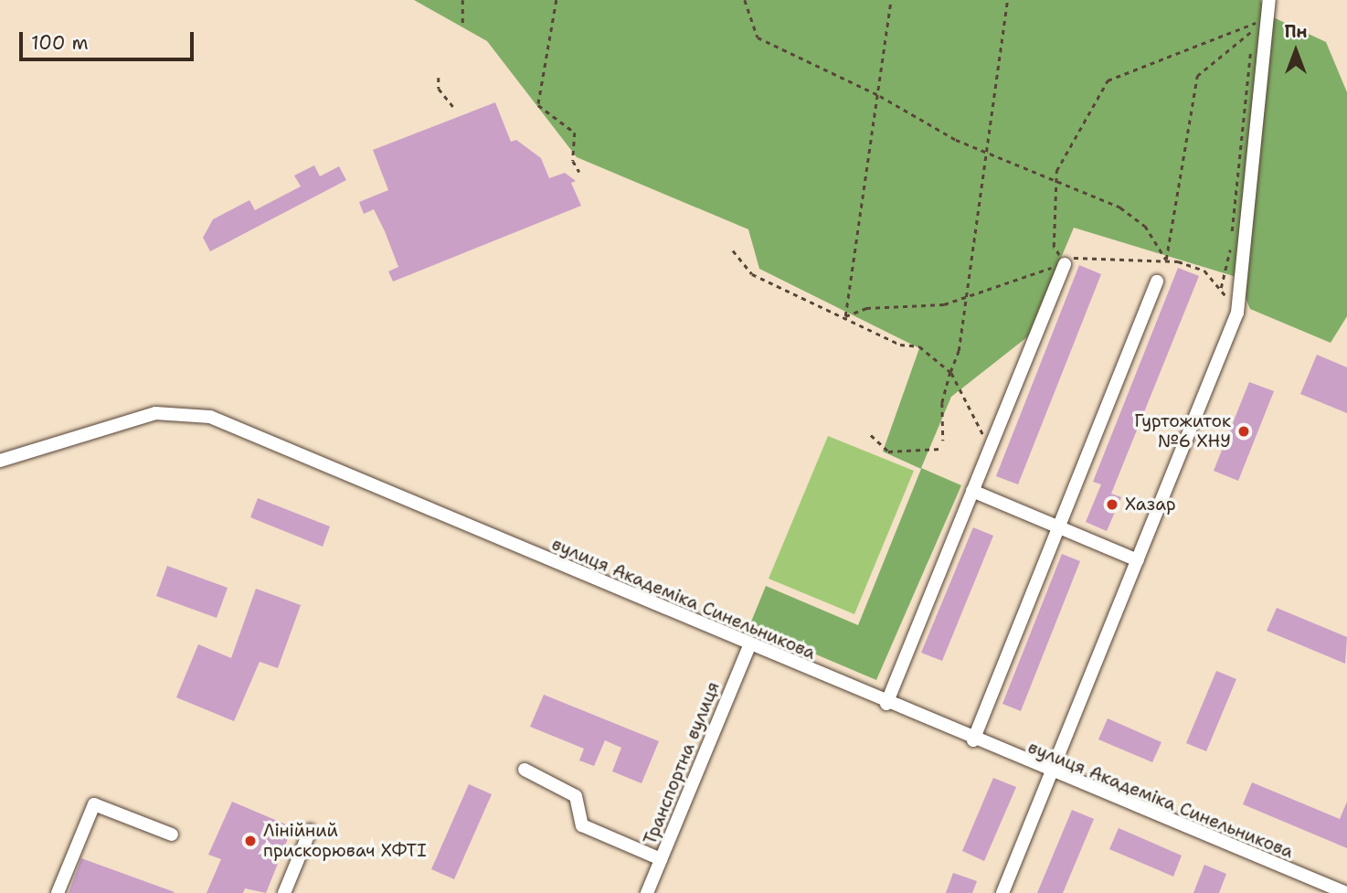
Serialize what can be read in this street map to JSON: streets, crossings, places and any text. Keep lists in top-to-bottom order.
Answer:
{
  "streets": {
    "street": ["вулиця Академіка Синельникова", "Транспортна вулиця"]
  },
  "crossings": [
    ["вулиця Академіка Синельникова", "Транспортна вулиця"]
  ],
  "places": ["Гуртожиток №6 ХНУ", "Хазар", "Лінійний прискорювач ХФТІ"],
  "scale_bar": "100 m",
  "north": "top"
}
